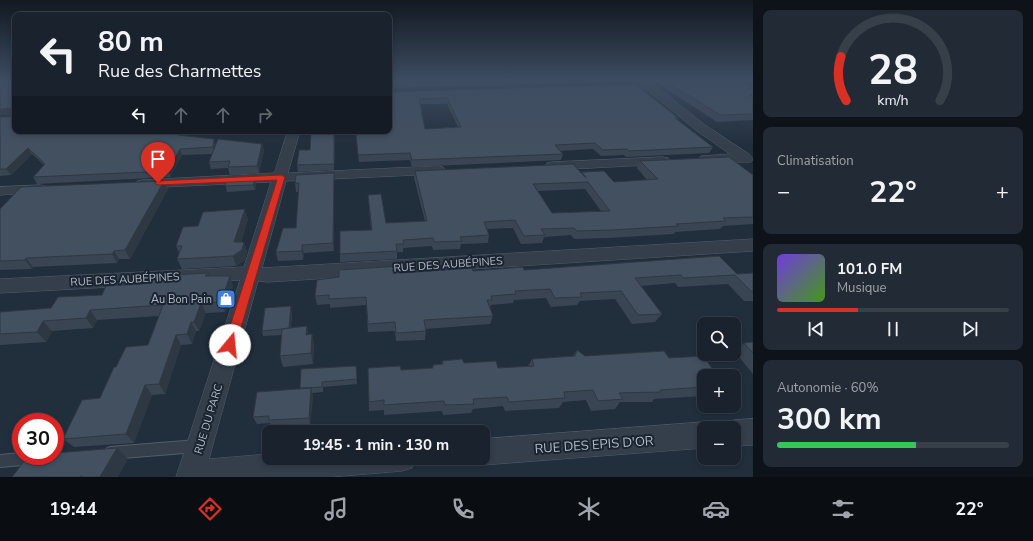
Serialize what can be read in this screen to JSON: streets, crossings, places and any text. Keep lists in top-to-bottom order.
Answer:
{
  "streets": {
    "street": ["RUE DES AUBÉPINES", "RUE DU PARC", "RUE DES EPIS D'OR"]
  },
  "crossings": [
    ["RUE DES AUBÉPINES", "RUE DU PARC"]
  ],
  "places": {
    "shop": ["Au Bon Pain"]
  },
  "page": {
    "turn": ["80 m", "Rue des Charmettes"],
    "tile": [
      "Climatisation",
      ["Autonomie · 60%", "300 km"]
    ],
    "heat": ["−", "22°", "+"],
    "song": ["101.0 FM", "Musique"],
    "map_buttons": ["+", "−"],
    "limit": "30",
    "trip": "19:45 · 1 min · 130 m",
    "tabs": ["19:44", "22°"],
    "gauge": ["28", "km/h"]
  }
}
